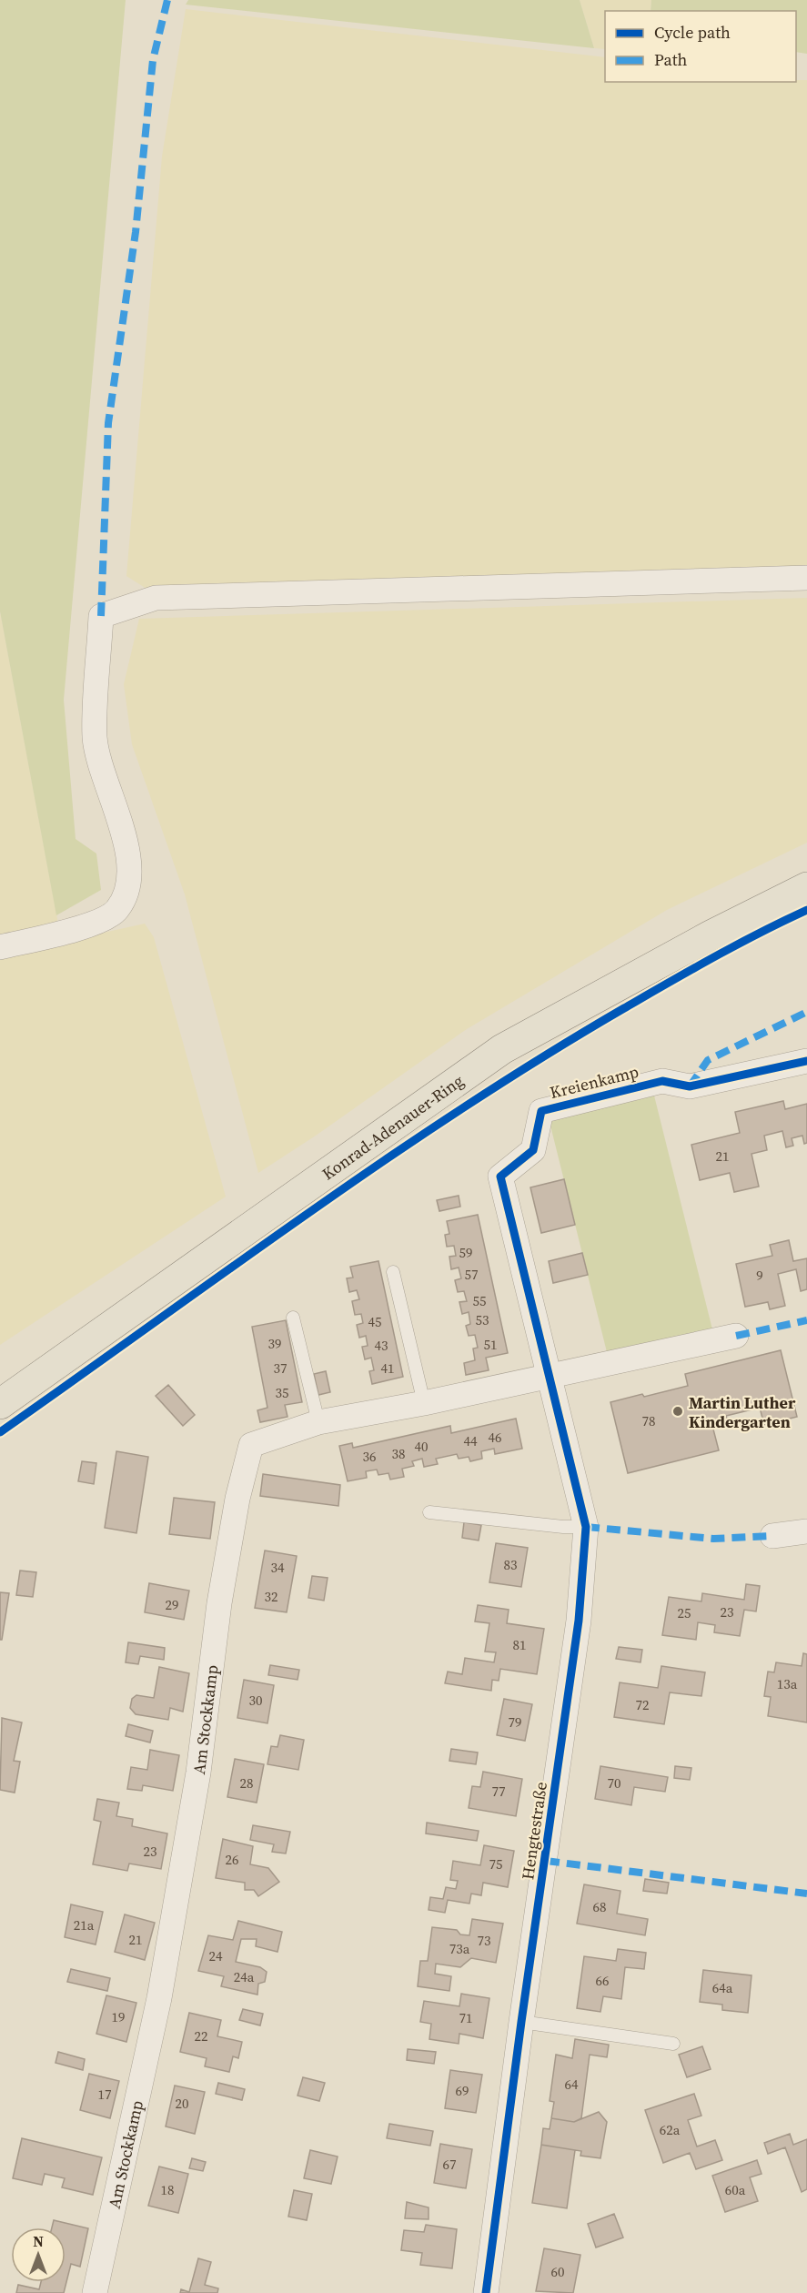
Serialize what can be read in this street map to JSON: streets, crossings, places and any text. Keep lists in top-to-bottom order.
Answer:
{
  "streets": {
    "main road": ["Konrad-Adenauer-Ring"],
    "street": ["Kreienkamp", "Am Stockkamp", "Hengtestraße"]
  },
  "crossings": [
    ["Kreienkamp", "Am Stockkamp"],
    ["Kreienkamp", "Hengtestraße"],
    ["Am Stockkamp", "Hengtestraße"]
  ],
  "places": ["Martin Luther Kindergarten"],
  "house_numbers": [
    "21",
    "59",
    "57",
    "9",
    "55",
    "53",
    "45",
    "39",
    "51",
    "43",
    "37",
    "41",
    "35",
    "78",
    "46",
    "44",
    "40",
    "38",
    "36",
    "83",
    "34",
    "32",
    "29",
    "23",
    "25",
    "81",
    "13a",
    "30",
    "72",
    "79",
    "28",
    "70",
    "77",
    "23",
    "26",
    "75",
    "68",
    "21a",
    "21",
    "73",
    "73a",
    "24",
    "24a",
    "66",
    "64a",
    "19",
    "71",
    "22",
    "64",
    "69",
    "17",
    "20",
    "62a",
    "67",
    "18",
    "60a",
    "60"
  ],
  "legend": ["Cycle path", "Path"],
  "north": "top"
}
